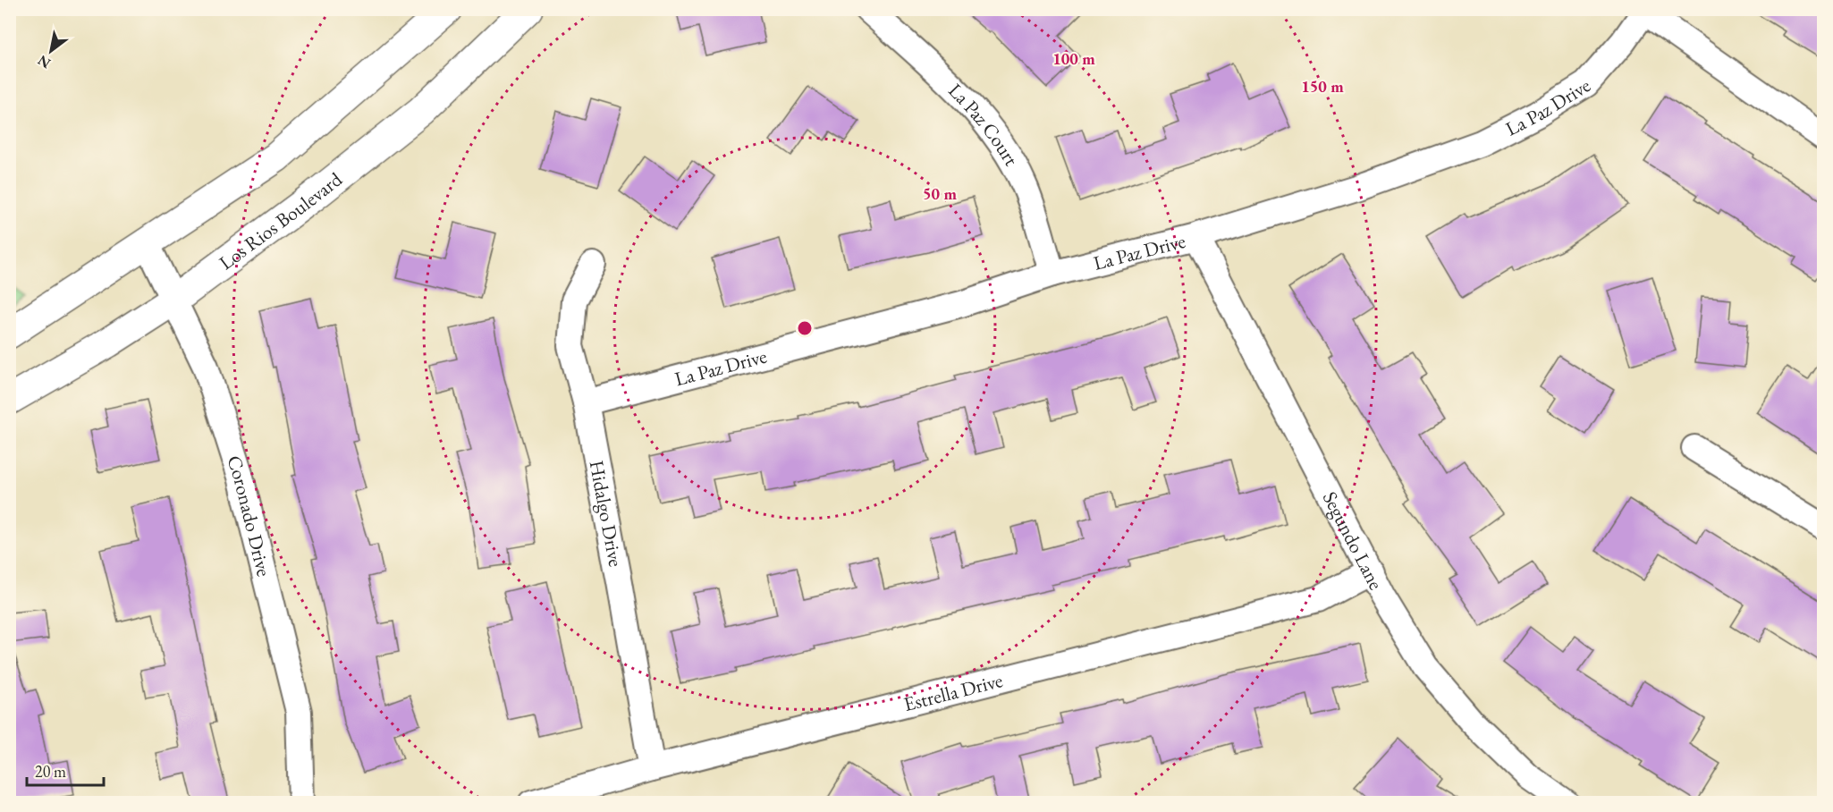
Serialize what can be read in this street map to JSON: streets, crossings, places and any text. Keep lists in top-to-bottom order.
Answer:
{
  "streets": {
    "main road": ["Los Rios Boulevard"],
    "street": [
      "La Paz Drive",
      "La Paz Court",
      "Hidalgo Drive",
      "Coronado Drive",
      "Segundo Lane",
      "Estrella Drive"
    ]
  },
  "crossings": [
    ["La Paz Drive", "La Paz Court"],
    ["La Paz Drive", "Hidalgo Drive"],
    ["La Paz Drive", "Segundo Lane"],
    ["Los Rios Boulevard", "Coronado Drive"],
    ["Hidalgo Drive", "Estrella Drive"],
    ["Segundo Lane", "Estrella Drive"]
  ],
  "scale_bar": "20 m",
  "north": "bottom left",
  "rings": ["100 m", "150 m", "50 m"]
}
